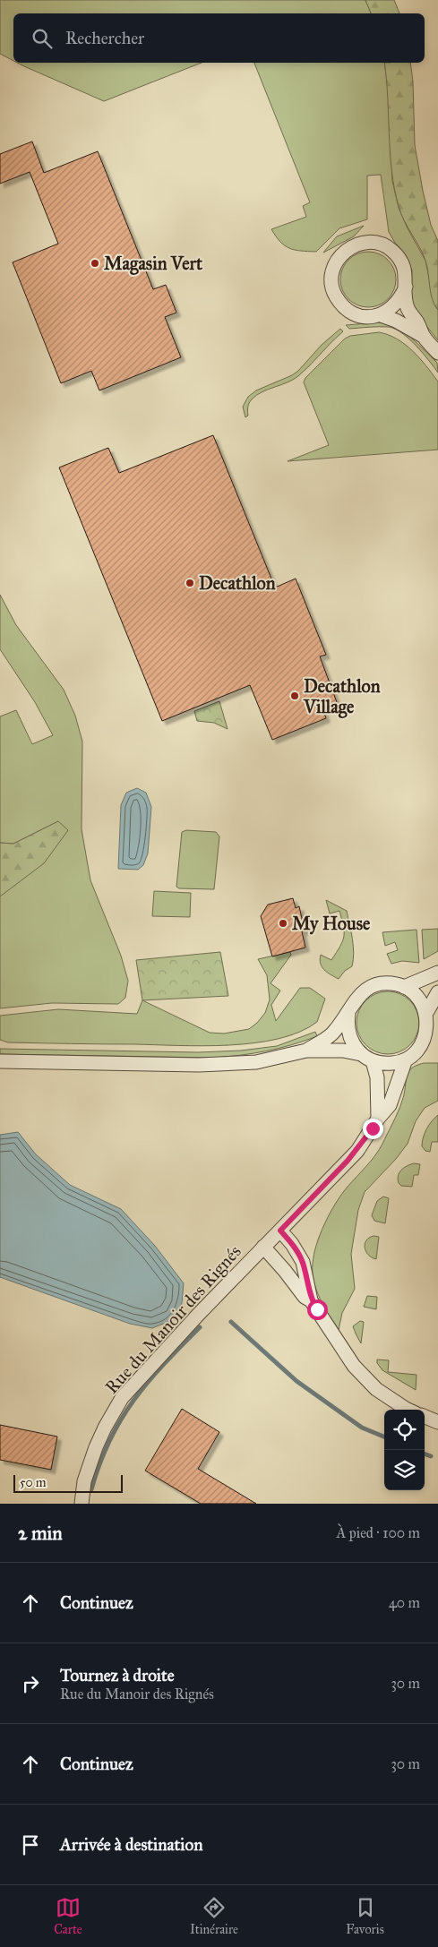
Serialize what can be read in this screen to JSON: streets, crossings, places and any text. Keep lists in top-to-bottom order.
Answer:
{
  "streets": {
    "street": ["Rue du Manoir des Rignés"]
  },
  "places": [
    "Magasin Vert",
    "Decathlon",
    "Decathlon Village",
    "My House"
  ],
  "scale_bar": "50 m",
  "page": {
    "search": "Rechercher",
    "scale": "50 m",
    "heading": ["2 min", "À pied · 100 m"],
    "list": [
      ["Continuez", "40 m"],
      ["Tournez à droite", "Rue du Manoir des Rignés", "30 m"],
      ["Continuez", "30 m"],
      "Arrivée à destination"
    ],
    "nav": ["Carte", "Itinéraire", "Favoris"]
  }
}
